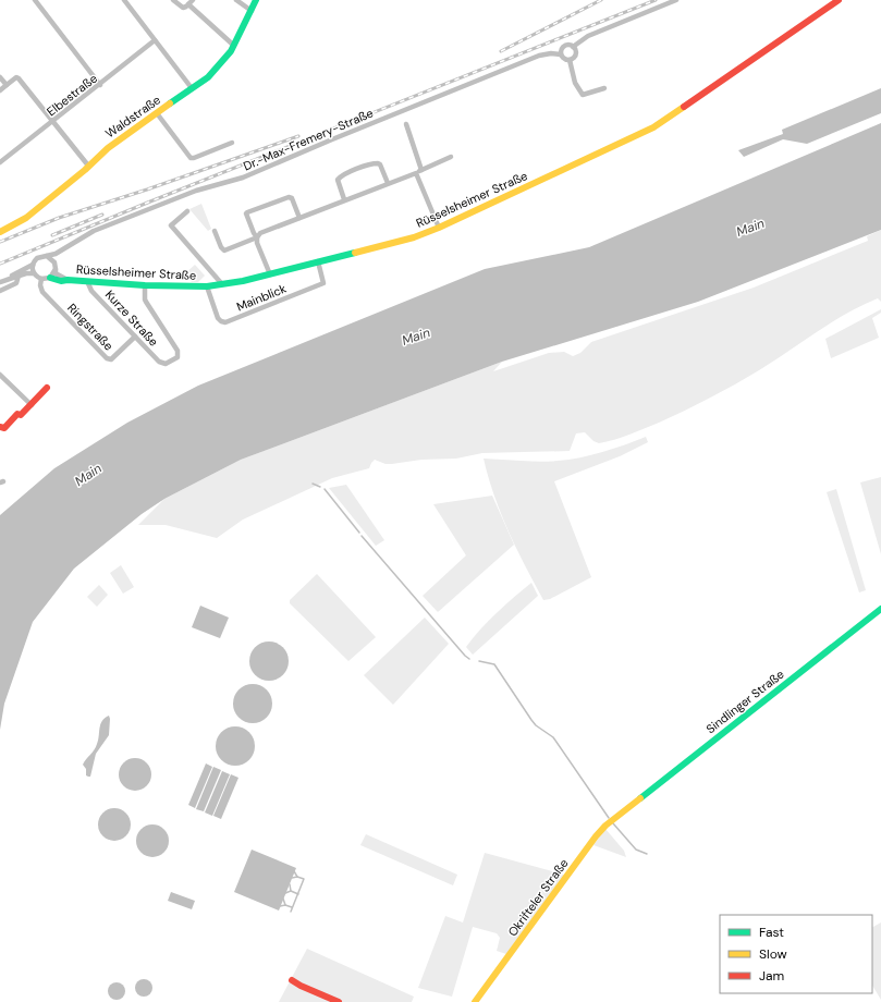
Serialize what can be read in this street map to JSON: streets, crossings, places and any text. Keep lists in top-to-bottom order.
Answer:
{
  "streets": {
    "street": [
      "Elbestraße",
      "Waldstraße",
      "Dr.-Max-Fremery-Straße",
      "Rüsselsheimer Straße",
      "Mainblick",
      "Kurze Straße",
      "Ringstraße",
      "Sindlinger Straße",
      "Okrifteler Straße"
    ]
  },
  "crossings": [
    ["Dr.-Max-Fremery-Straße", "Rüsselsheimer Straße"],
    ["Dr.-Max-Fremery-Straße", "Ringstraße"],
    ["Rüsselsheimer Straße", "Mainblick"],
    ["Rüsselsheimer Straße", "Kurze Straße"],
    ["Rüsselsheimer Straße", "Ringstraße"],
    ["Kurze Straße", "Ringstraße"],
    ["Sindlinger Straße", "Okrifteler Straße"]
  ],
  "water": ["Main"],
  "legend": ["Fast", "Slow", "Jam"]
}
